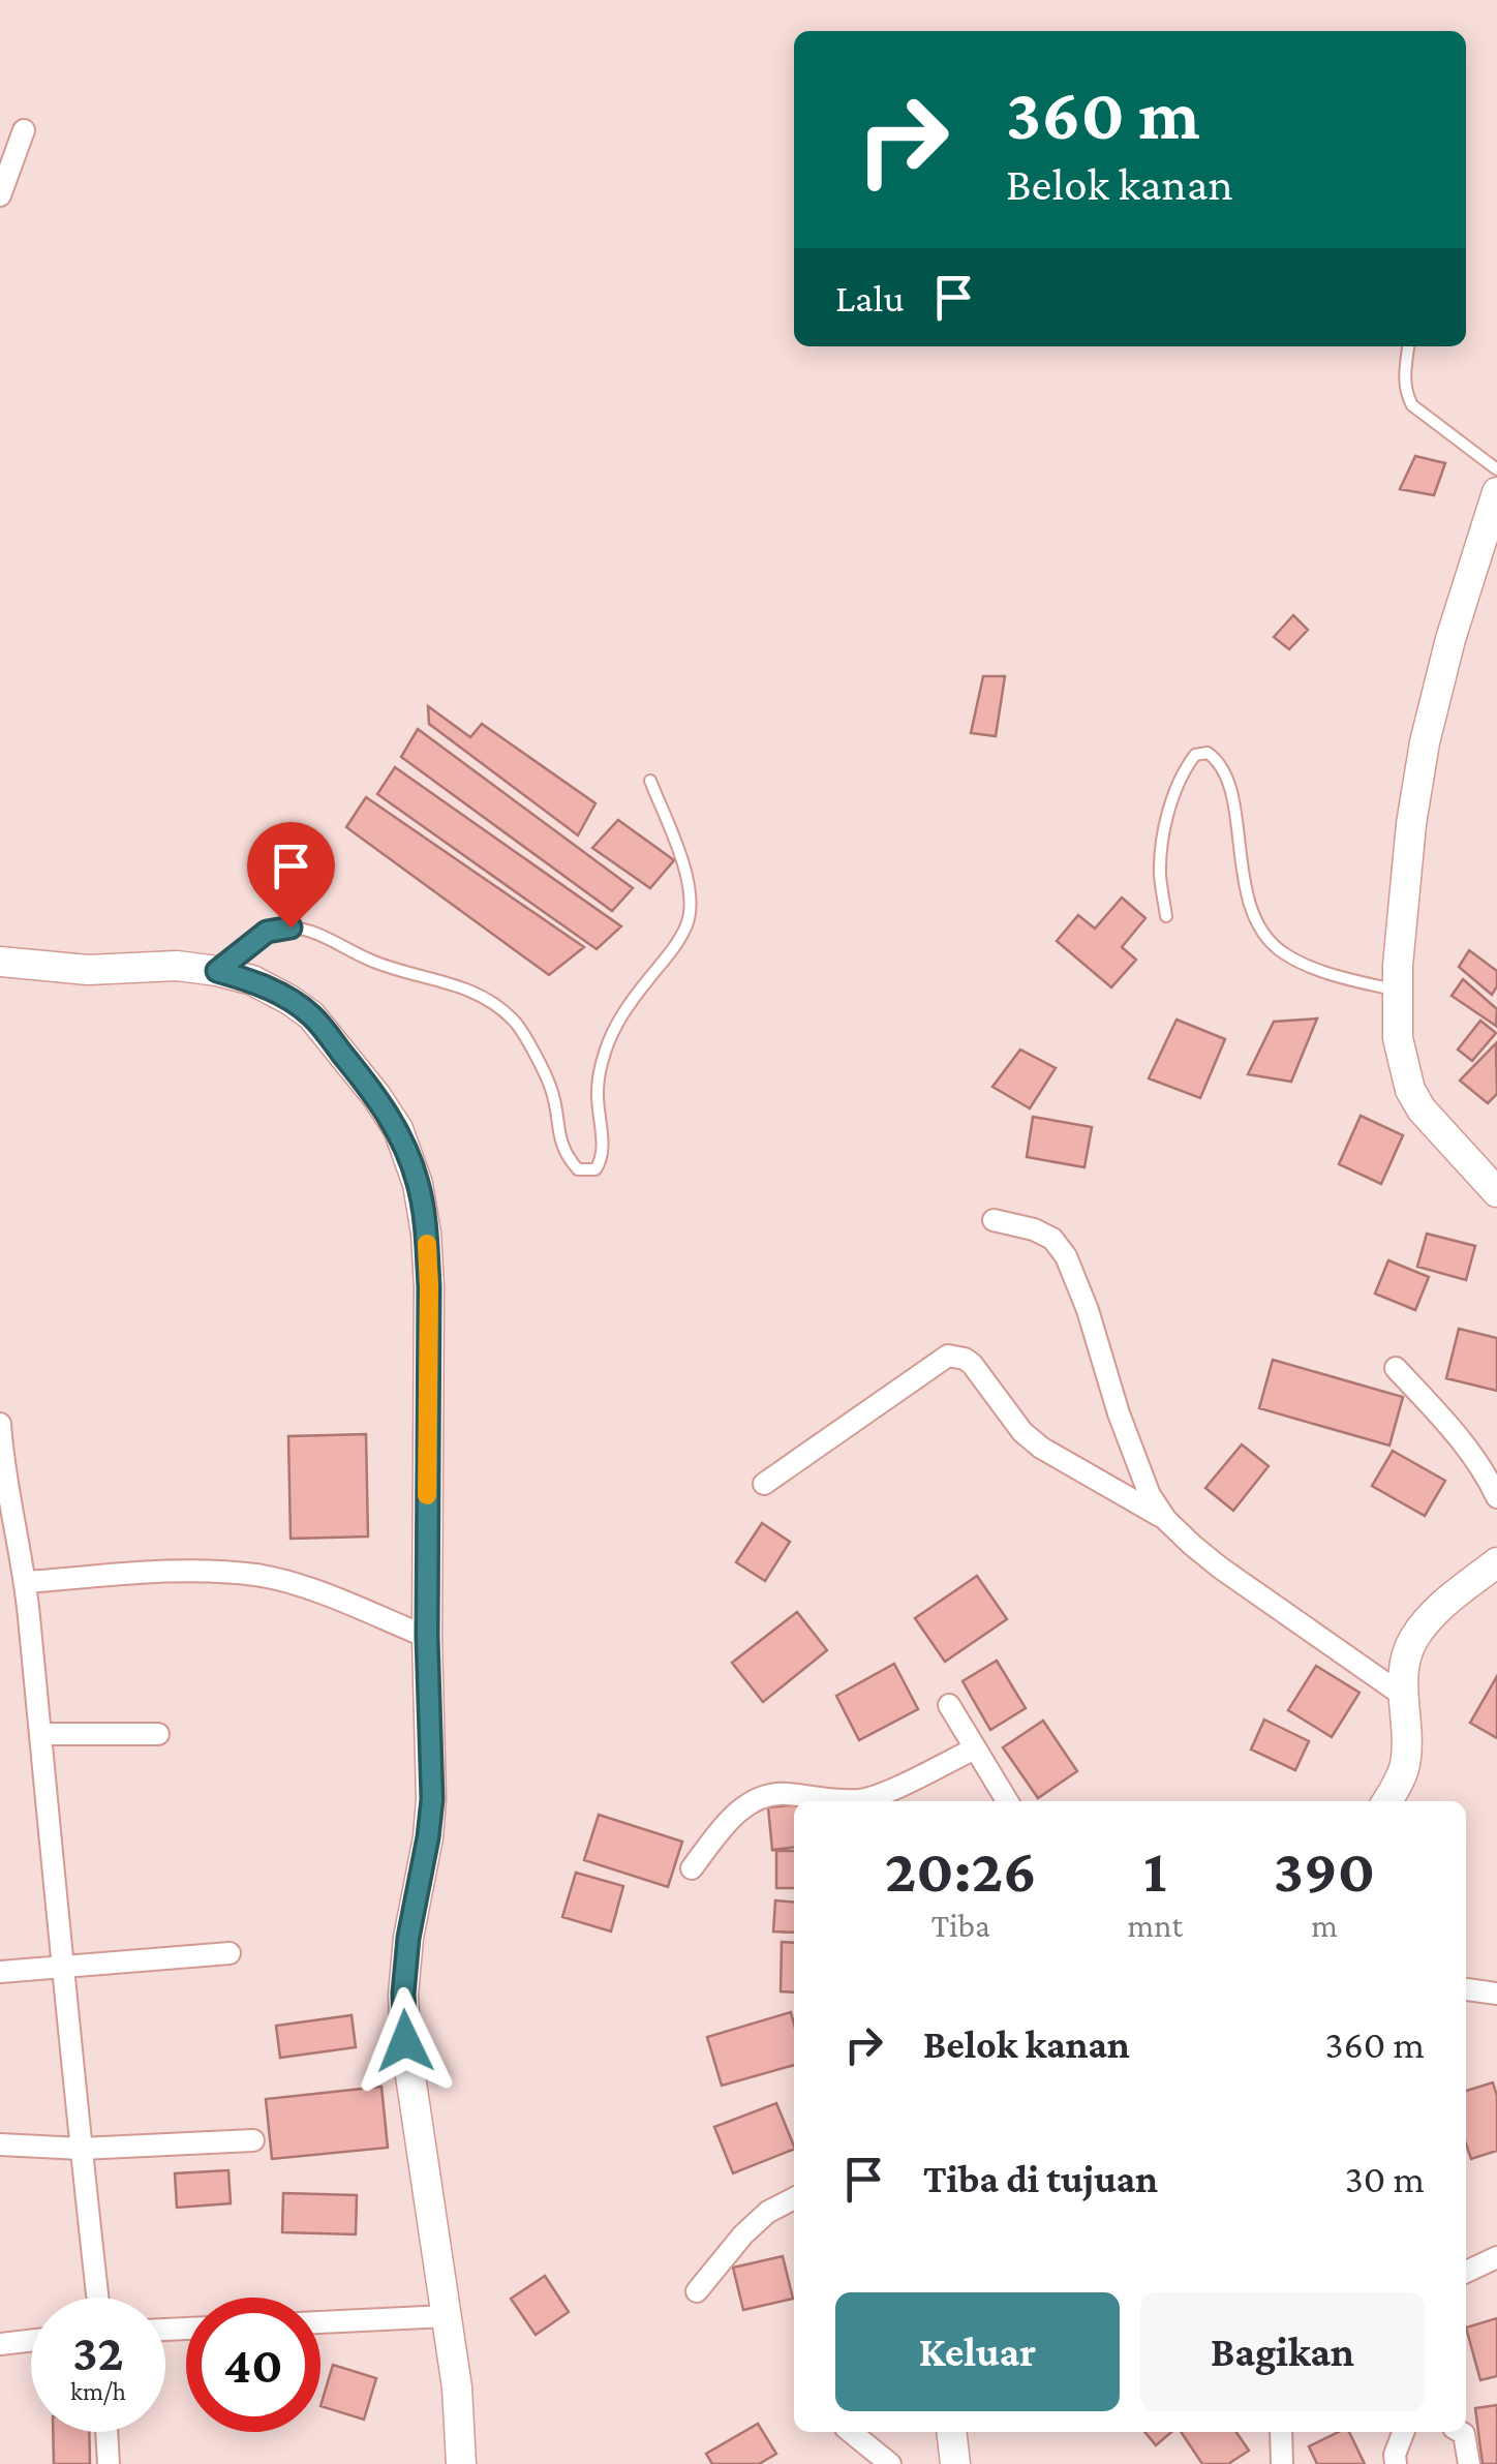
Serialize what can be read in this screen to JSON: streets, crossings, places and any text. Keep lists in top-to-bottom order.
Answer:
{
  "page": {
    "turn": ["360 m", "Belok kanan"],
    "then": "Lalu",
    "eta": [
      "20:26",
      "Tiba",
      "1",
      "mnt",
      "390",
      "m"
    ],
    "list": [
      {
        "name": "Belok kanan",
        "value": "360 m"
      },
      {
        "name": "Tiba di tujuan",
        "value": "30 m"
      }
    ],
    "buttons": ["Keluar", "Bagikan"],
    "speed": "32 km/h",
    "limit": "40"
  }
}
